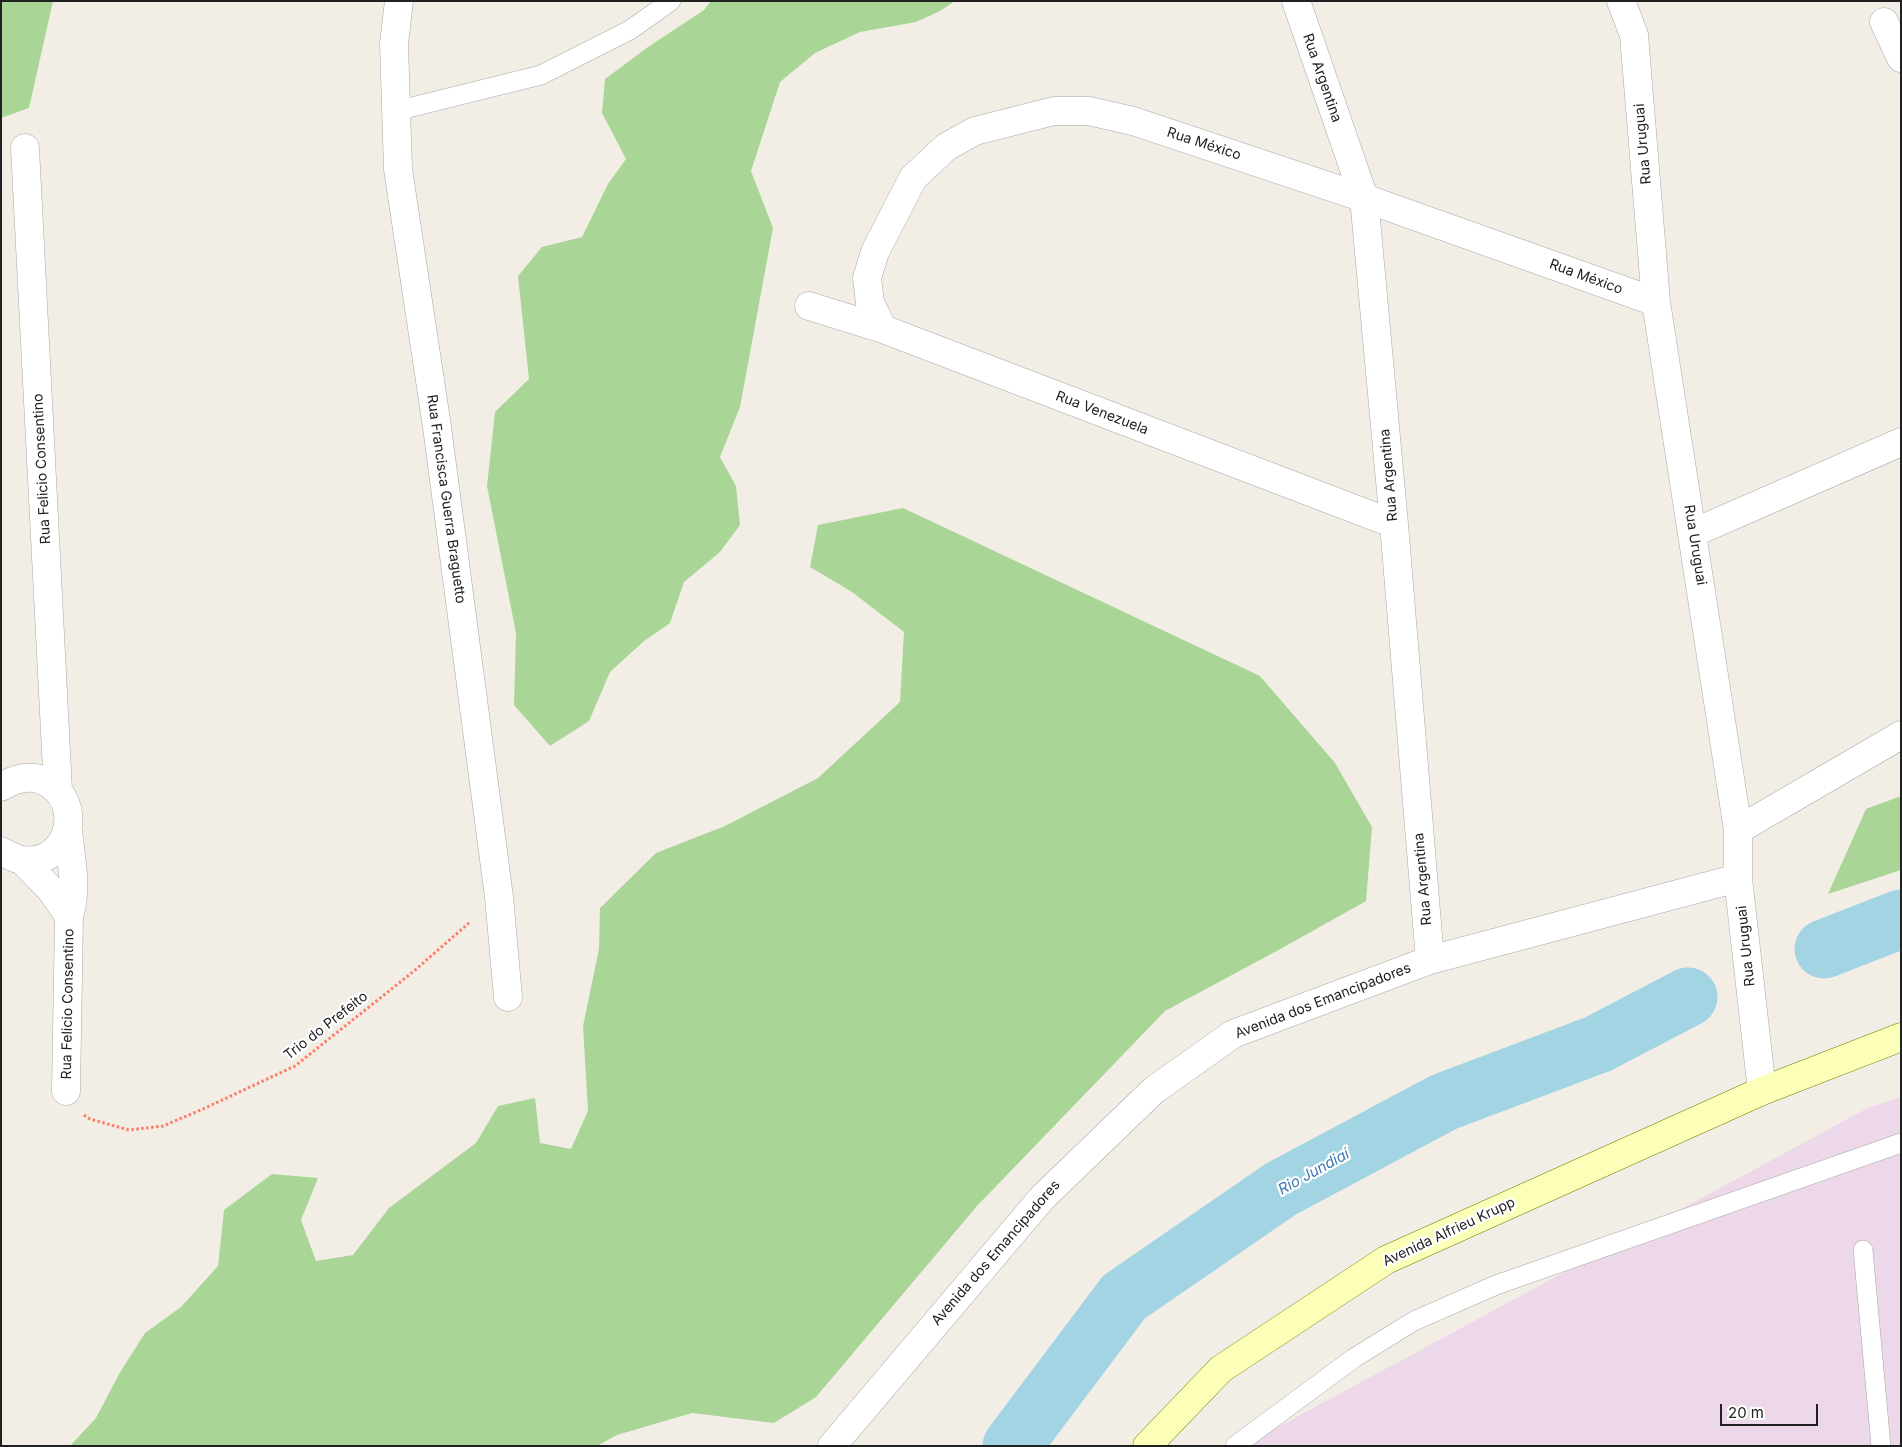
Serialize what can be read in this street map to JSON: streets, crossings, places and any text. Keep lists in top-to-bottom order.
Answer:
{
  "streets": {
    "main road": ["Avenida Alfrieu Krupp"],
    "street": [
      "Rua Argentina",
      "Rua México",
      "Rua Uruguai",
      "Rua Venezuela",
      "Rua Felicio Consentino",
      "Rua Francisca Guerra Braguetto",
      "Avenida dos Emancipadores"
    ],
    "path": ["Trio do Prefeito"]
  },
  "crossings": [
    ["Rua Argentina", "Rua México"],
    ["Rua Argentina", "Rua Venezuela"],
    ["Rua Argentina", "Avenida dos Emancipadores"],
    ["Rua México", "Rua Uruguai"],
    ["Rua México", "Rua Venezuela"],
    ["Rua Uruguai", "Avenida dos Emancipadores"],
    ["Rua Uruguai", "Avenida Alfrieu Krupp"],
    ["Rua Felicio Consentino", "Trio do Prefeito"],
    ["Rua Francisca Guerra Braguetto", "Trio do Prefeito"]
  ],
  "water": ["Rio Jundiaí"],
  "scale_bar": "20 m"
}
